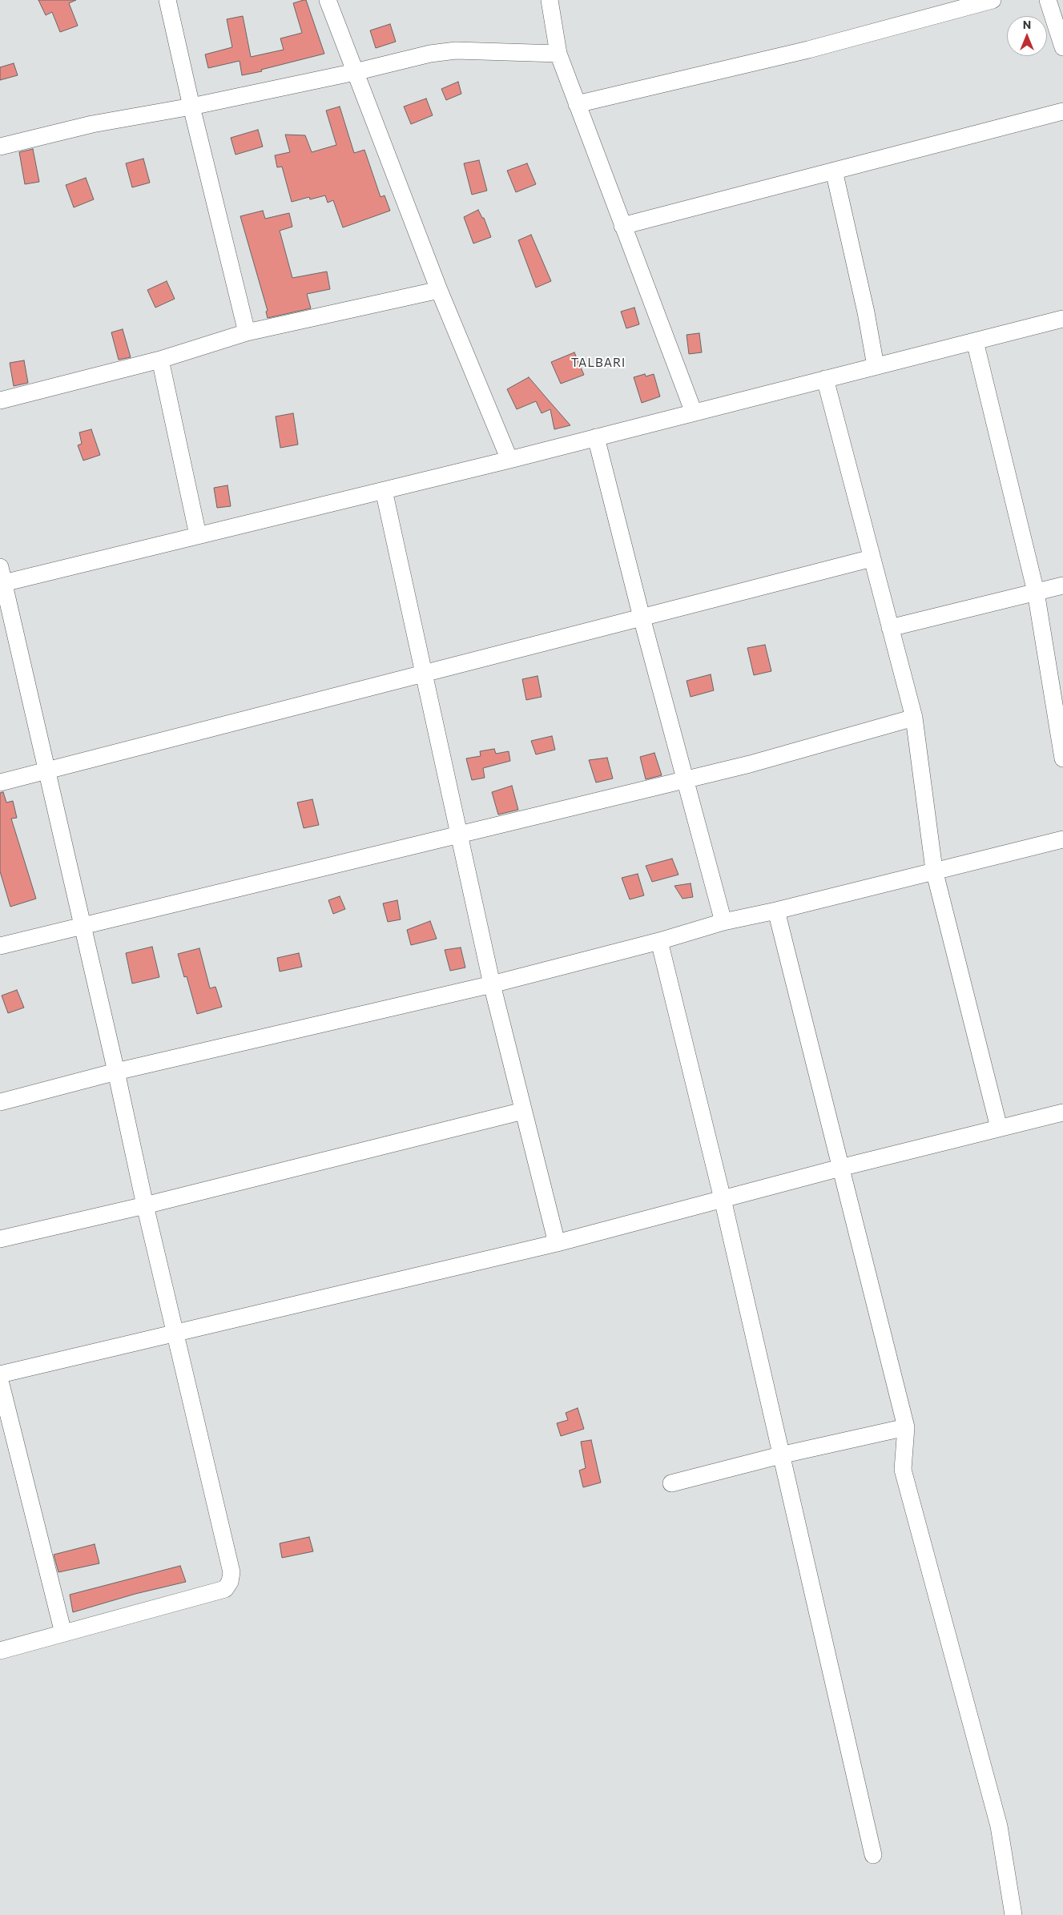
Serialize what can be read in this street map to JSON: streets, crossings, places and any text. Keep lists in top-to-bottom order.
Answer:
{
  "districts": ["TALBARI"],
  "north": "top"
}
